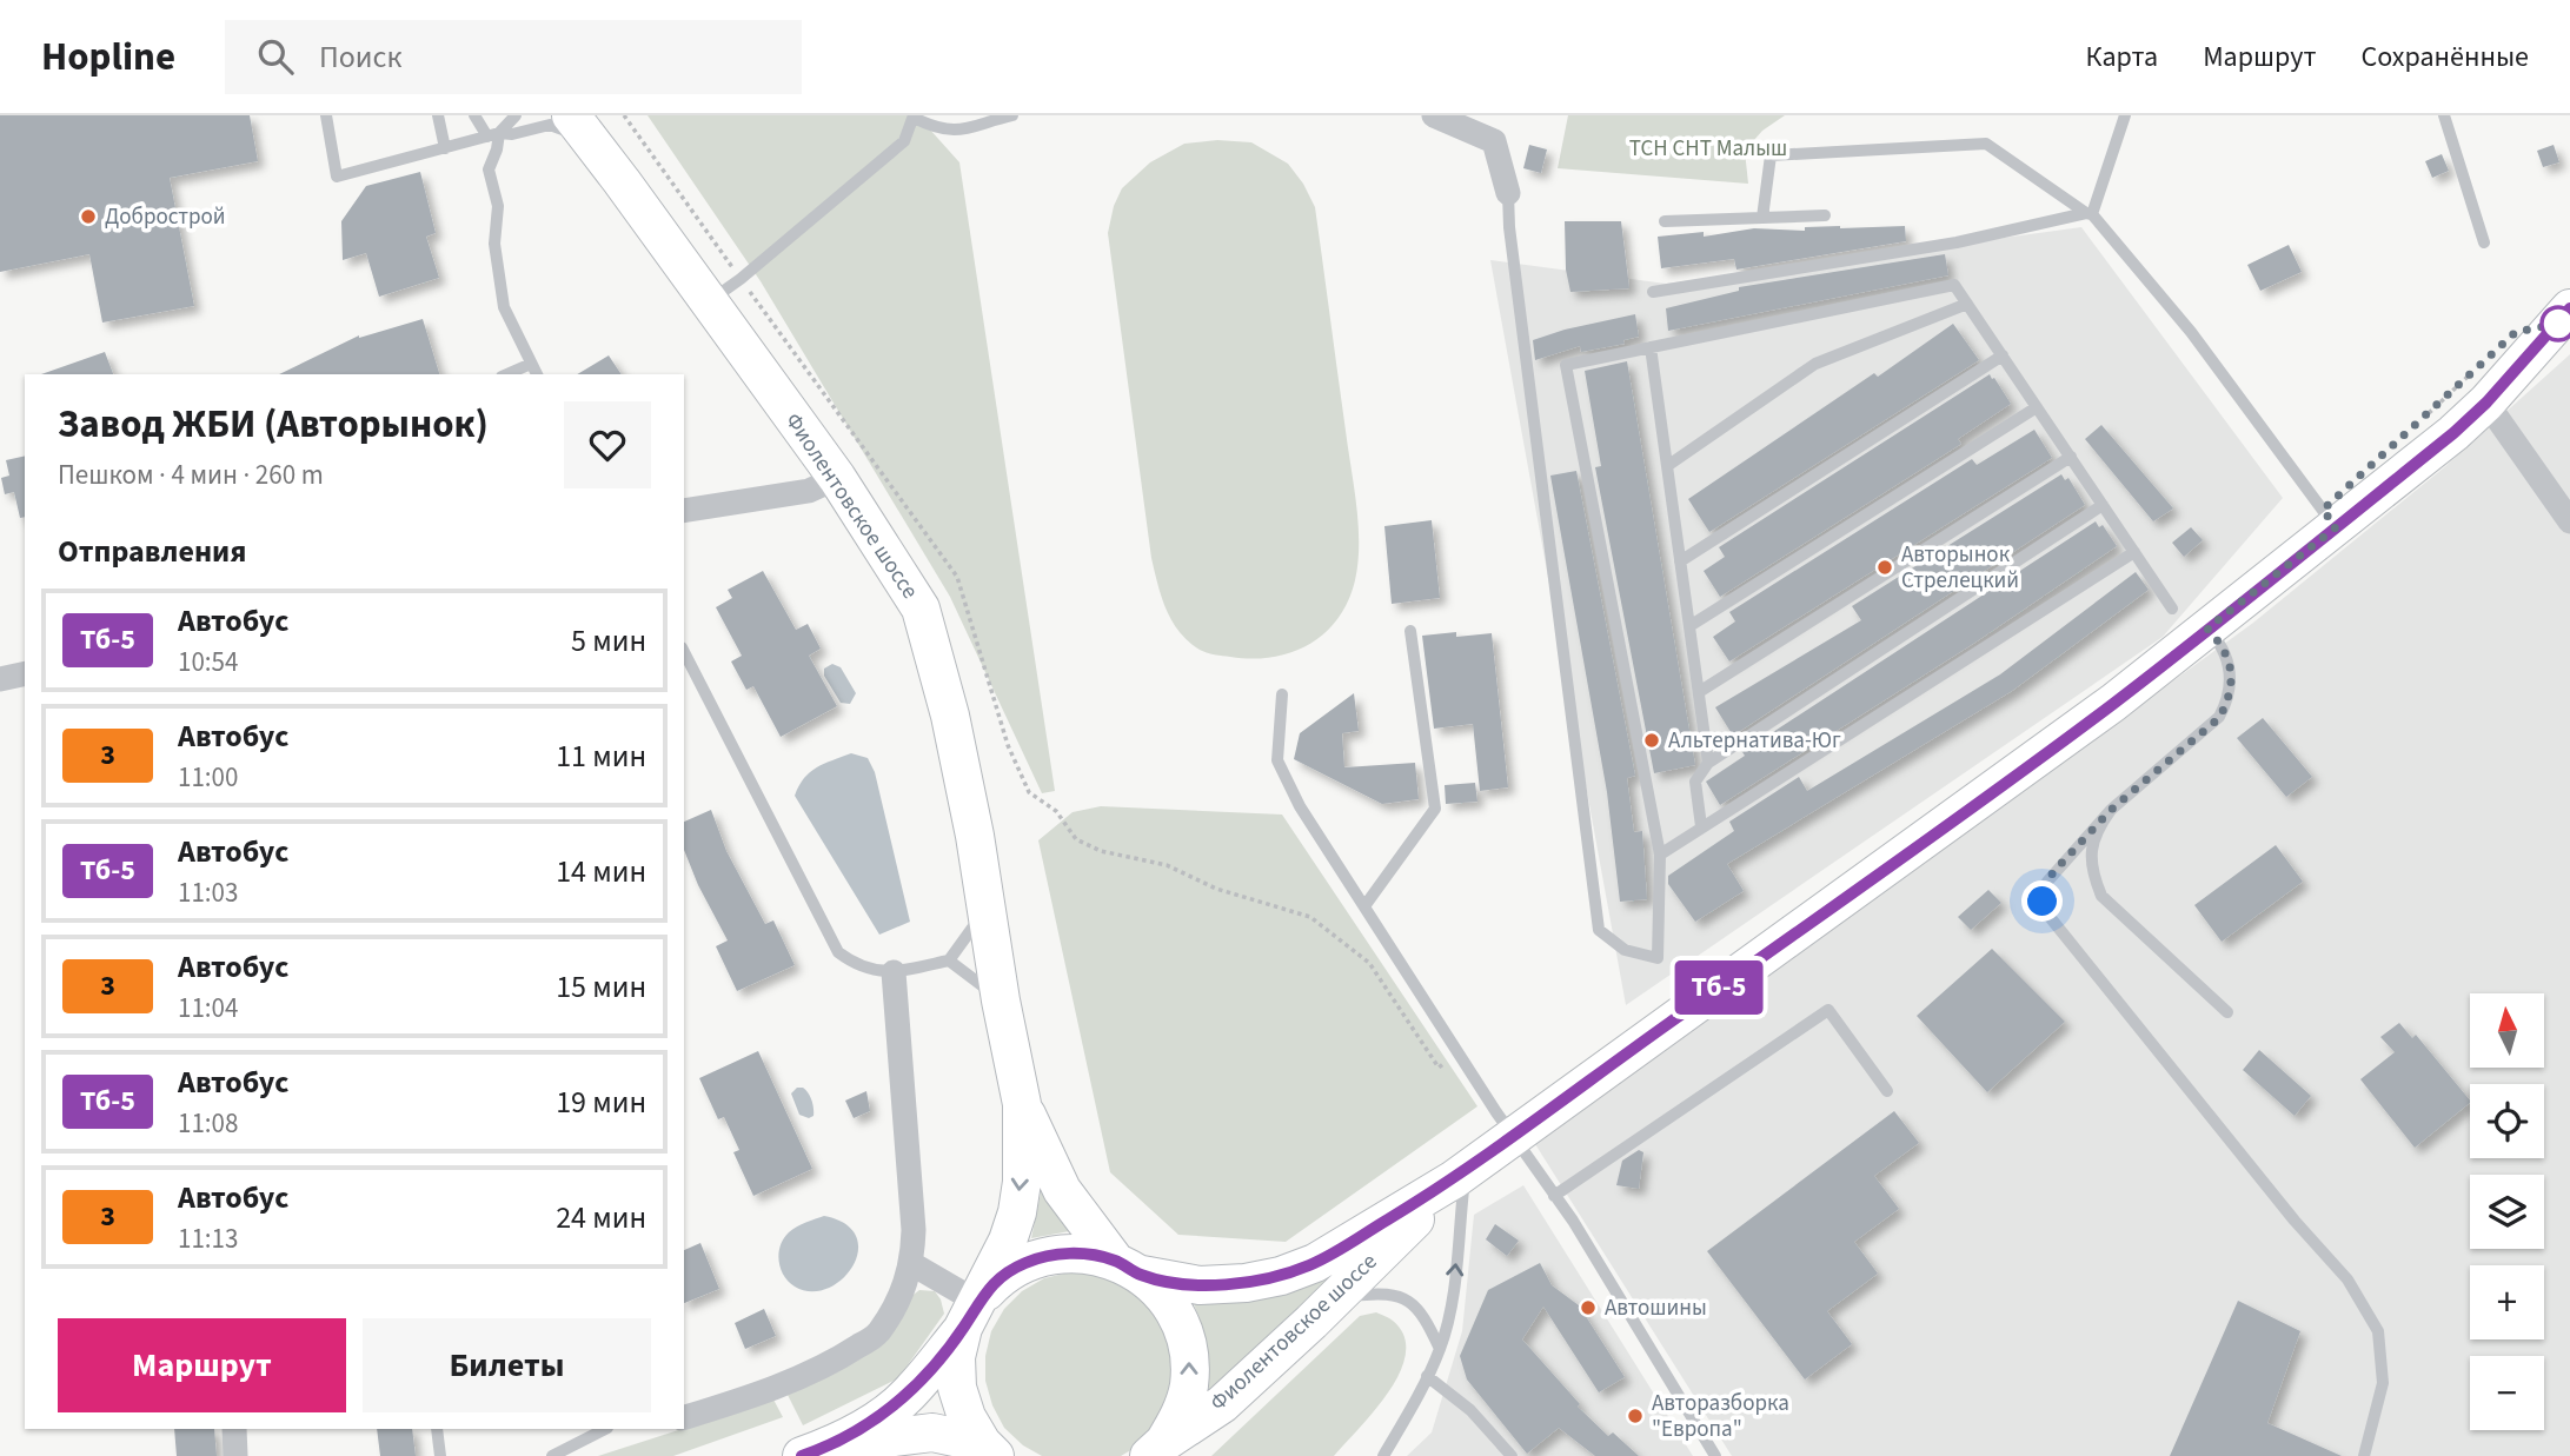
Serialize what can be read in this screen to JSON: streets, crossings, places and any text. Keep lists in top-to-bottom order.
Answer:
{
  "streets": {
    "main road": ["Фиолентовское шоссе"]
  },
  "parks": ["ТСН СНТ Малыш"],
  "places": [
    "Добрострой",
    "Авторынок Стрелецкий",
    "Альтернатива-Юг",
    "Автошины",
    "Авторазборка \"Европа\""
  ],
  "lines": ["bus line Тб-5"],
  "north": "top",
  "page": {
    "header": "Hopline",
    "search": "Поиск",
    "nav": ["Карта", "Маршрут", "Сохранённые"],
    "on_map": "Тб-5",
    "heading": [
      ["Завод ЖБИ (Авторынок)", "Пешком · 4 мин · 260 m"],
      "Отправления"
    ],
    "list": [
      {
        "mark": "Тб-5",
        "name": "Автобус",
        "note": "10:54",
        "value": "5 мин"
      },
      {
        "mark": "3",
        "name": "Автобус",
        "note": "11:00",
        "value": "11 мин"
      },
      {
        "mark": "Тб-5",
        "name": "Автобус",
        "note": "11:03",
        "value": "14 мин"
      },
      {
        "mark": "3",
        "name": "Автобус",
        "note": "11:04",
        "value": "15 мин"
      },
      {
        "mark": "Тб-5",
        "name": "Автобус",
        "note": "11:08",
        "value": "19 мин"
      },
      {
        "mark": "3",
        "name": "Автобус",
        "note": "11:13",
        "value": "24 мин"
      }
    ],
    "map_buttons": ["+", "−"],
    "buttons": ["Маршрут", "Билеты"]
  }
}
